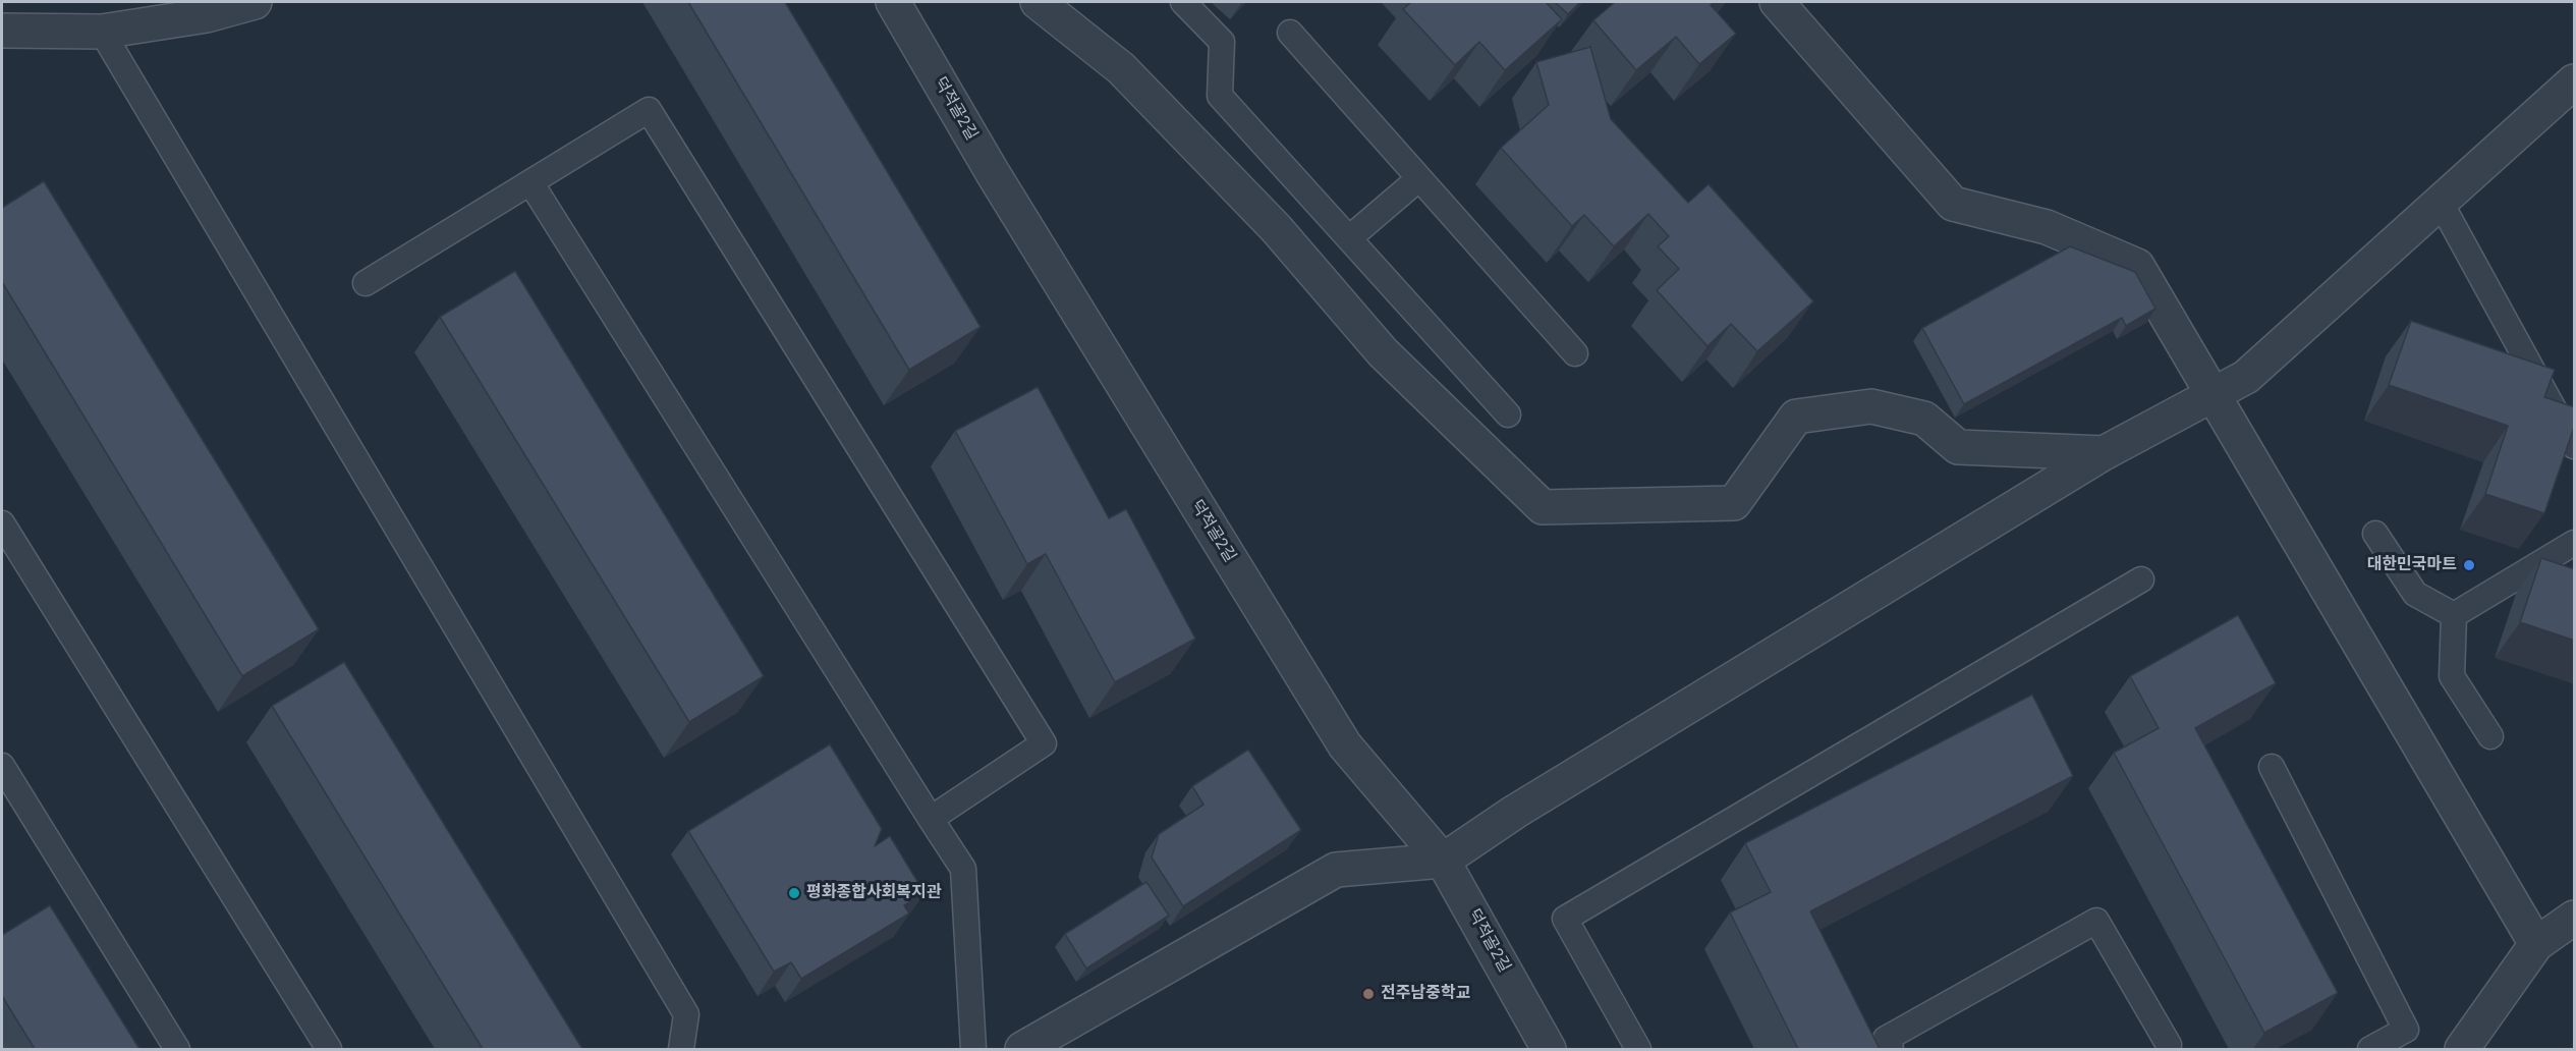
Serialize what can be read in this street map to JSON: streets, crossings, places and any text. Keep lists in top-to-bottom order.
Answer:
{
  "streets": {
    "street": ["덕적골2길"]
  },
  "places": ["대한민국마트", "평화종합사회복지관", "전주남중학교"]
}
